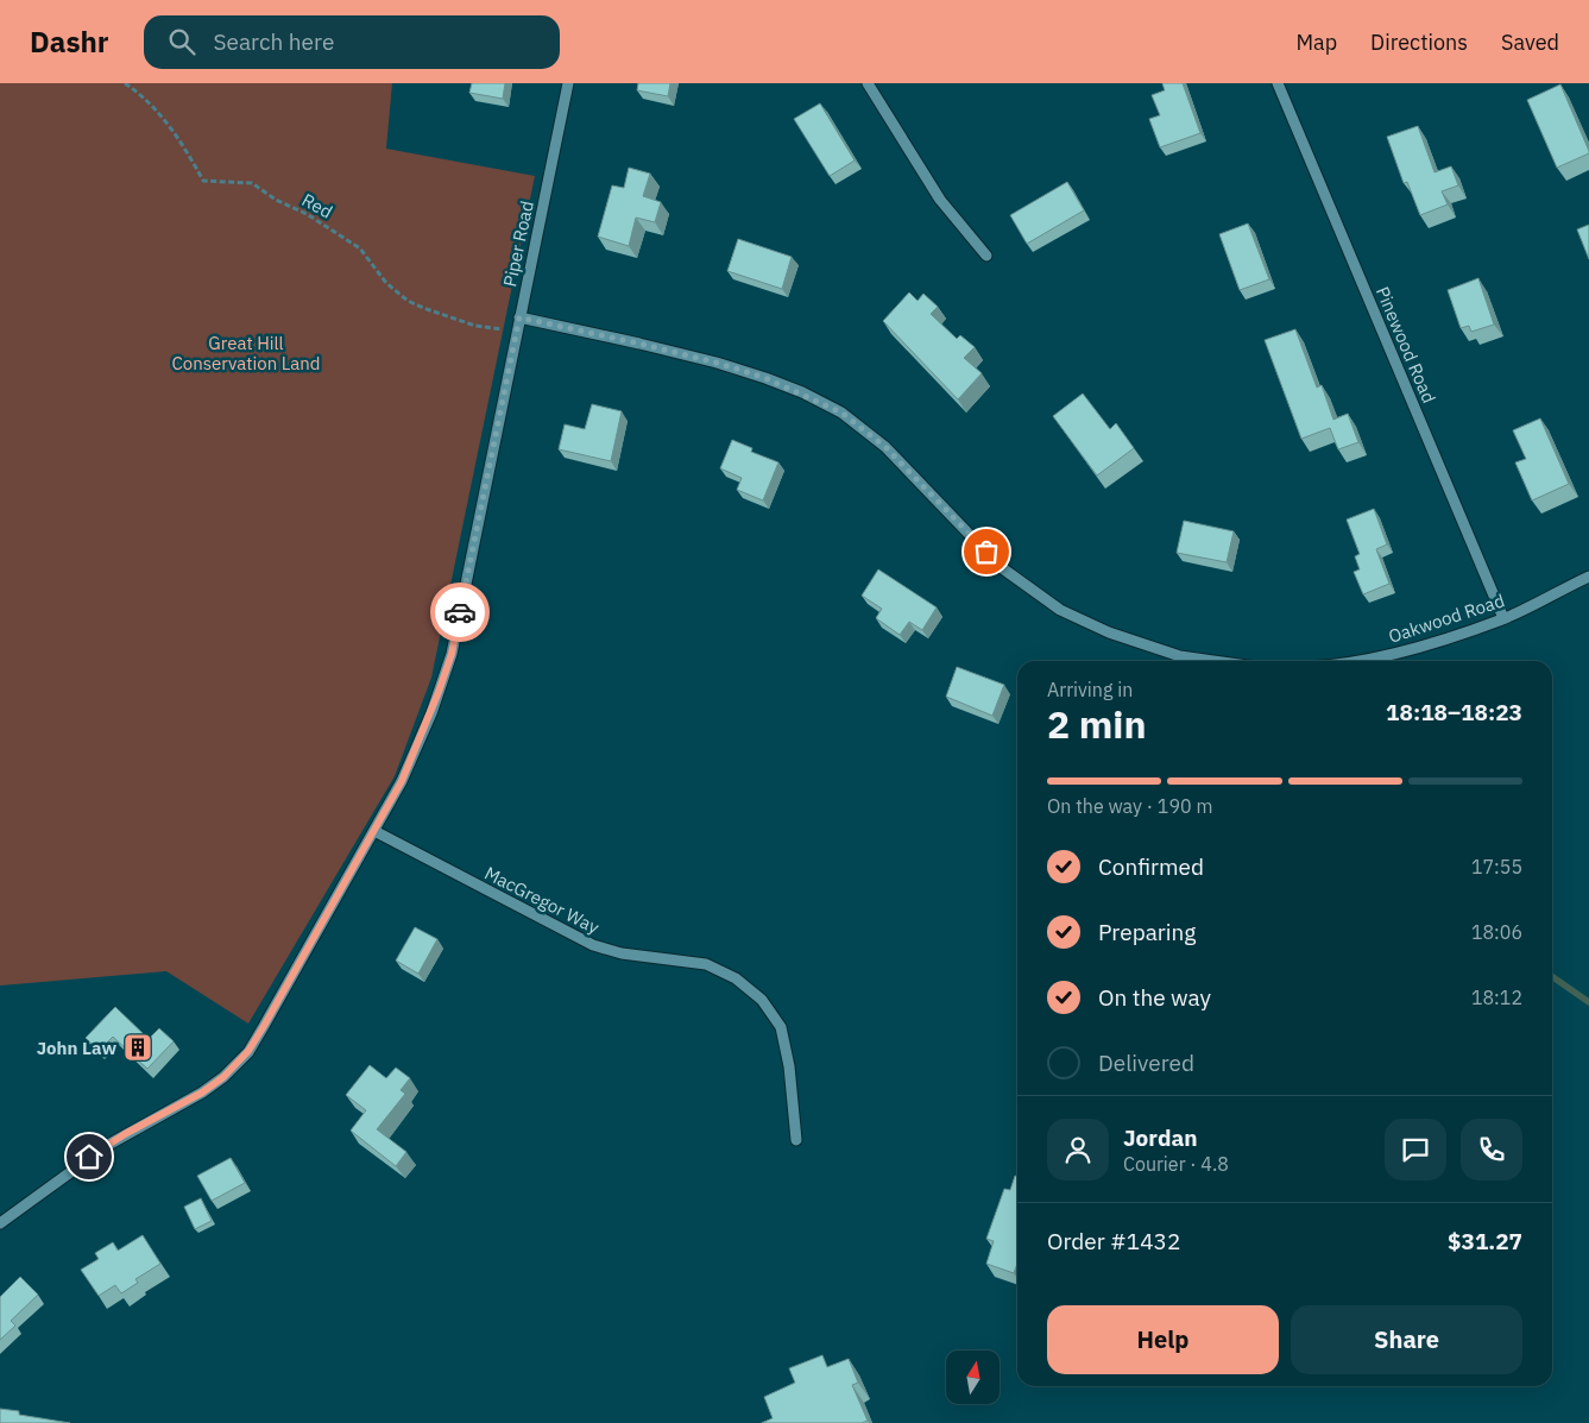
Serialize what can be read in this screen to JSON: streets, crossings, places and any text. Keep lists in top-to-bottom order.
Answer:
{
  "streets": {
    "street": [
      "Piper Road",
      "Pinewood Road",
      "Oakwood Road",
      "MacGregor Way"
    ],
    "path": ["Red"]
  },
  "crossings": [
    ["Red", "Piper Road"],
    ["Piper Road", "MacGregor Way"],
    ["Pinewood Road", "Oakwood Road"]
  ],
  "parks": ["Great Hill Conservation Land"],
  "places": {
    "building": ["John Law"]
  },
  "north": "top",
  "page": {
    "header": "Dashr",
    "search": "Search here",
    "nav": ["Map", "Directions", "Saved"],
    "heading": ["2 min", "Arriving in", "18:18–18:23"],
    "panel": [
      "Jordan",
      "Courier · 4.8",
      "Order #1432",
      "$31.27"
    ],
    "bar": "On the way · 190 m",
    "list": [
      ["Confirmed", "17:55"],
      ["Preparing", "18:06"],
      ["On the way", "18:12"],
      "Delivered"
    ],
    "buttons": ["Help", "Share"]
  }
}
